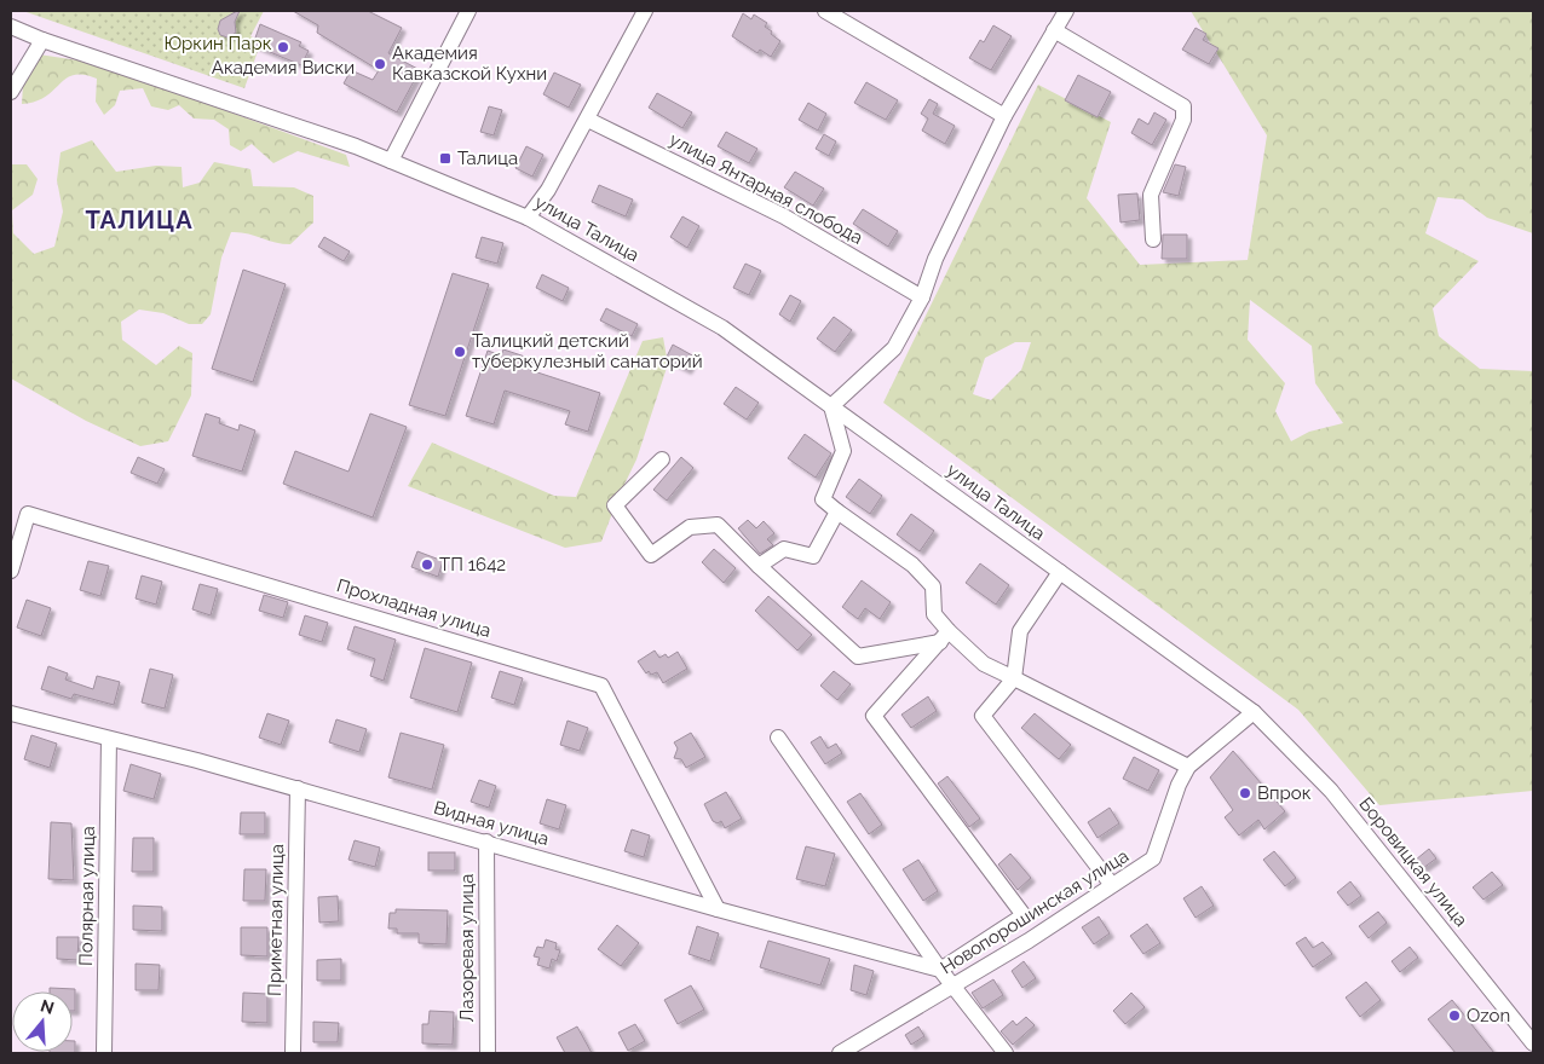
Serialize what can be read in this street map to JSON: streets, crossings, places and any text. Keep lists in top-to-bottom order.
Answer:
{
  "streets": {
    "street": [
      "улица Янтарная слобода",
      "улица Талица",
      "Прохладная улица",
      "Видная улица",
      "Боровицкая улица",
      "Полярная улица",
      "Новопорошинская улица",
      "Приметная улица",
      "Лазоревая улица"
    ]
  },
  "crossings": [
    ["улица Талица", "Боровицкая улица"],
    ["Прохладная улица", "Видная улица"],
    ["Видная улица", "Полярная улица"],
    ["Видная улица", "Приметная улица"],
    ["Видная улица", "Лазоревая улица"],
    ["Боровицкая улица", "Новопорошинская улица"]
  ],
  "districts": ["ТАЛИЦА"],
  "parks": ["Юркин Парк"],
  "places": {
    "other": [
      "Академия Виски",
      "Академия Кавказской Кухни",
      "Талицкий детский туберкулезный санаторий",
      "ТП 1642",
      "Впрок",
      "Ozon"
    ],
    "transit": ["Талица"]
  },
  "north": "top"
}
